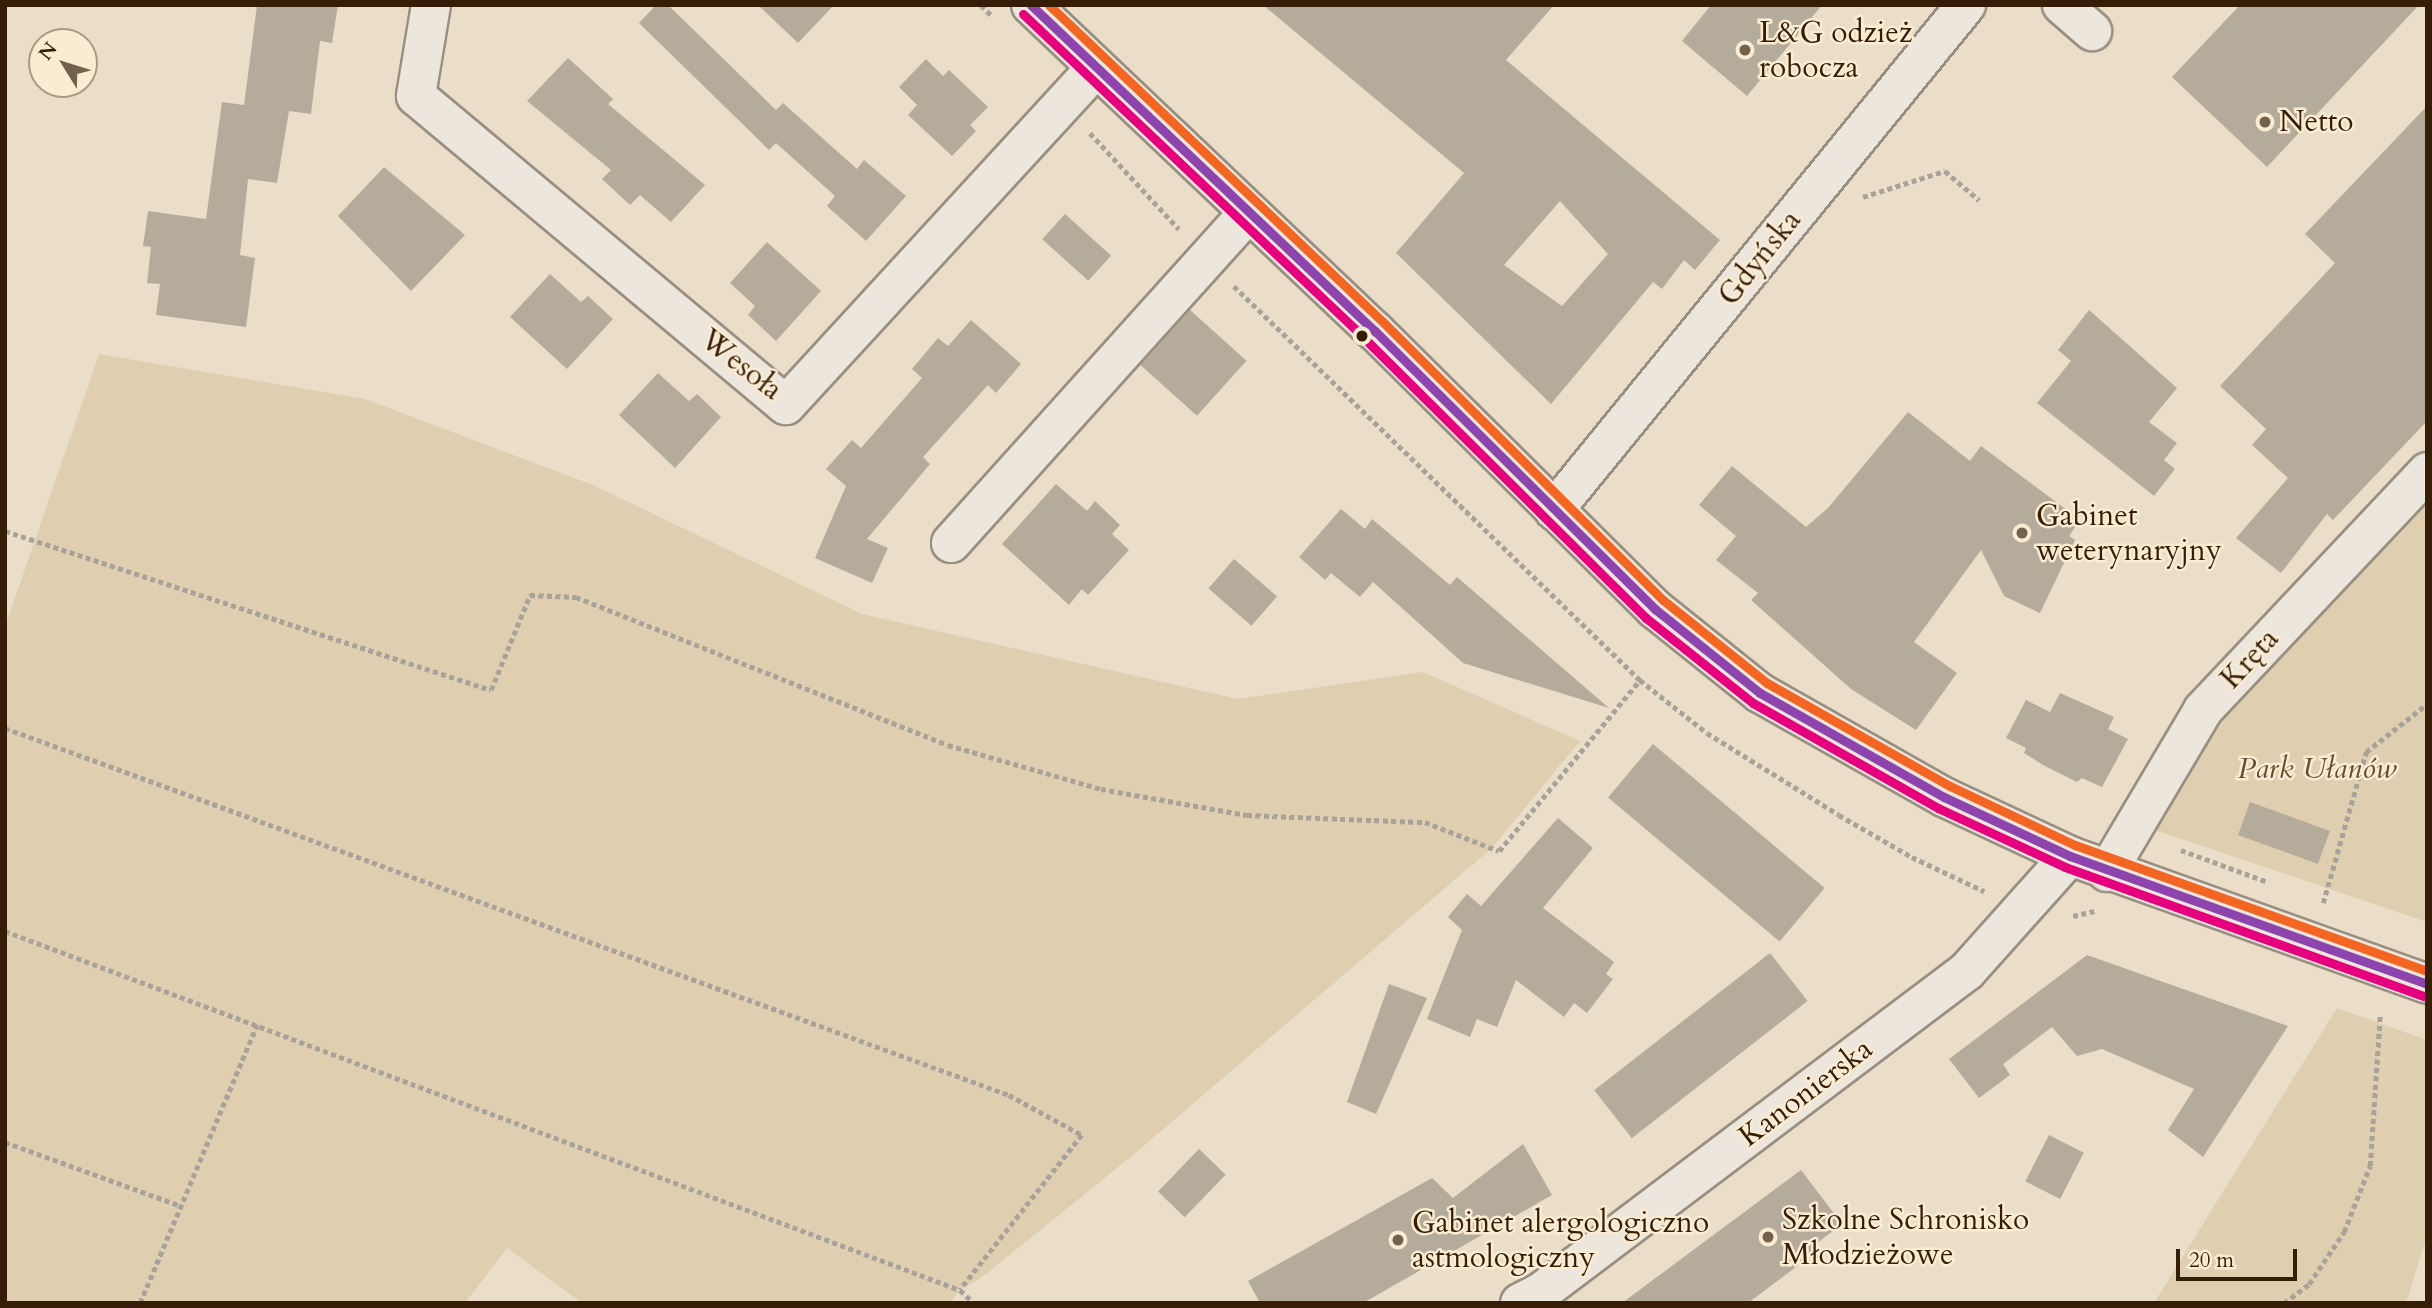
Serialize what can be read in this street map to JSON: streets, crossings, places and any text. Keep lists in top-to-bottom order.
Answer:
{
  "streets": {
    "street": [
      "Gdyńska",
      "Wesoła",
      "Kręta",
      "Kanonierska"
    ]
  },
  "parks": ["Park Ułanów"],
  "places": [
    "L&G odzież robocza",
    "Netto",
    "Gabinet weterynaryjny",
    "Szkolne Schronisko Młodzieżowe",
    "Gabinet alergologiczno astmologiczny"
  ],
  "scale_bar": "20 m",
  "north": "top left"
}
